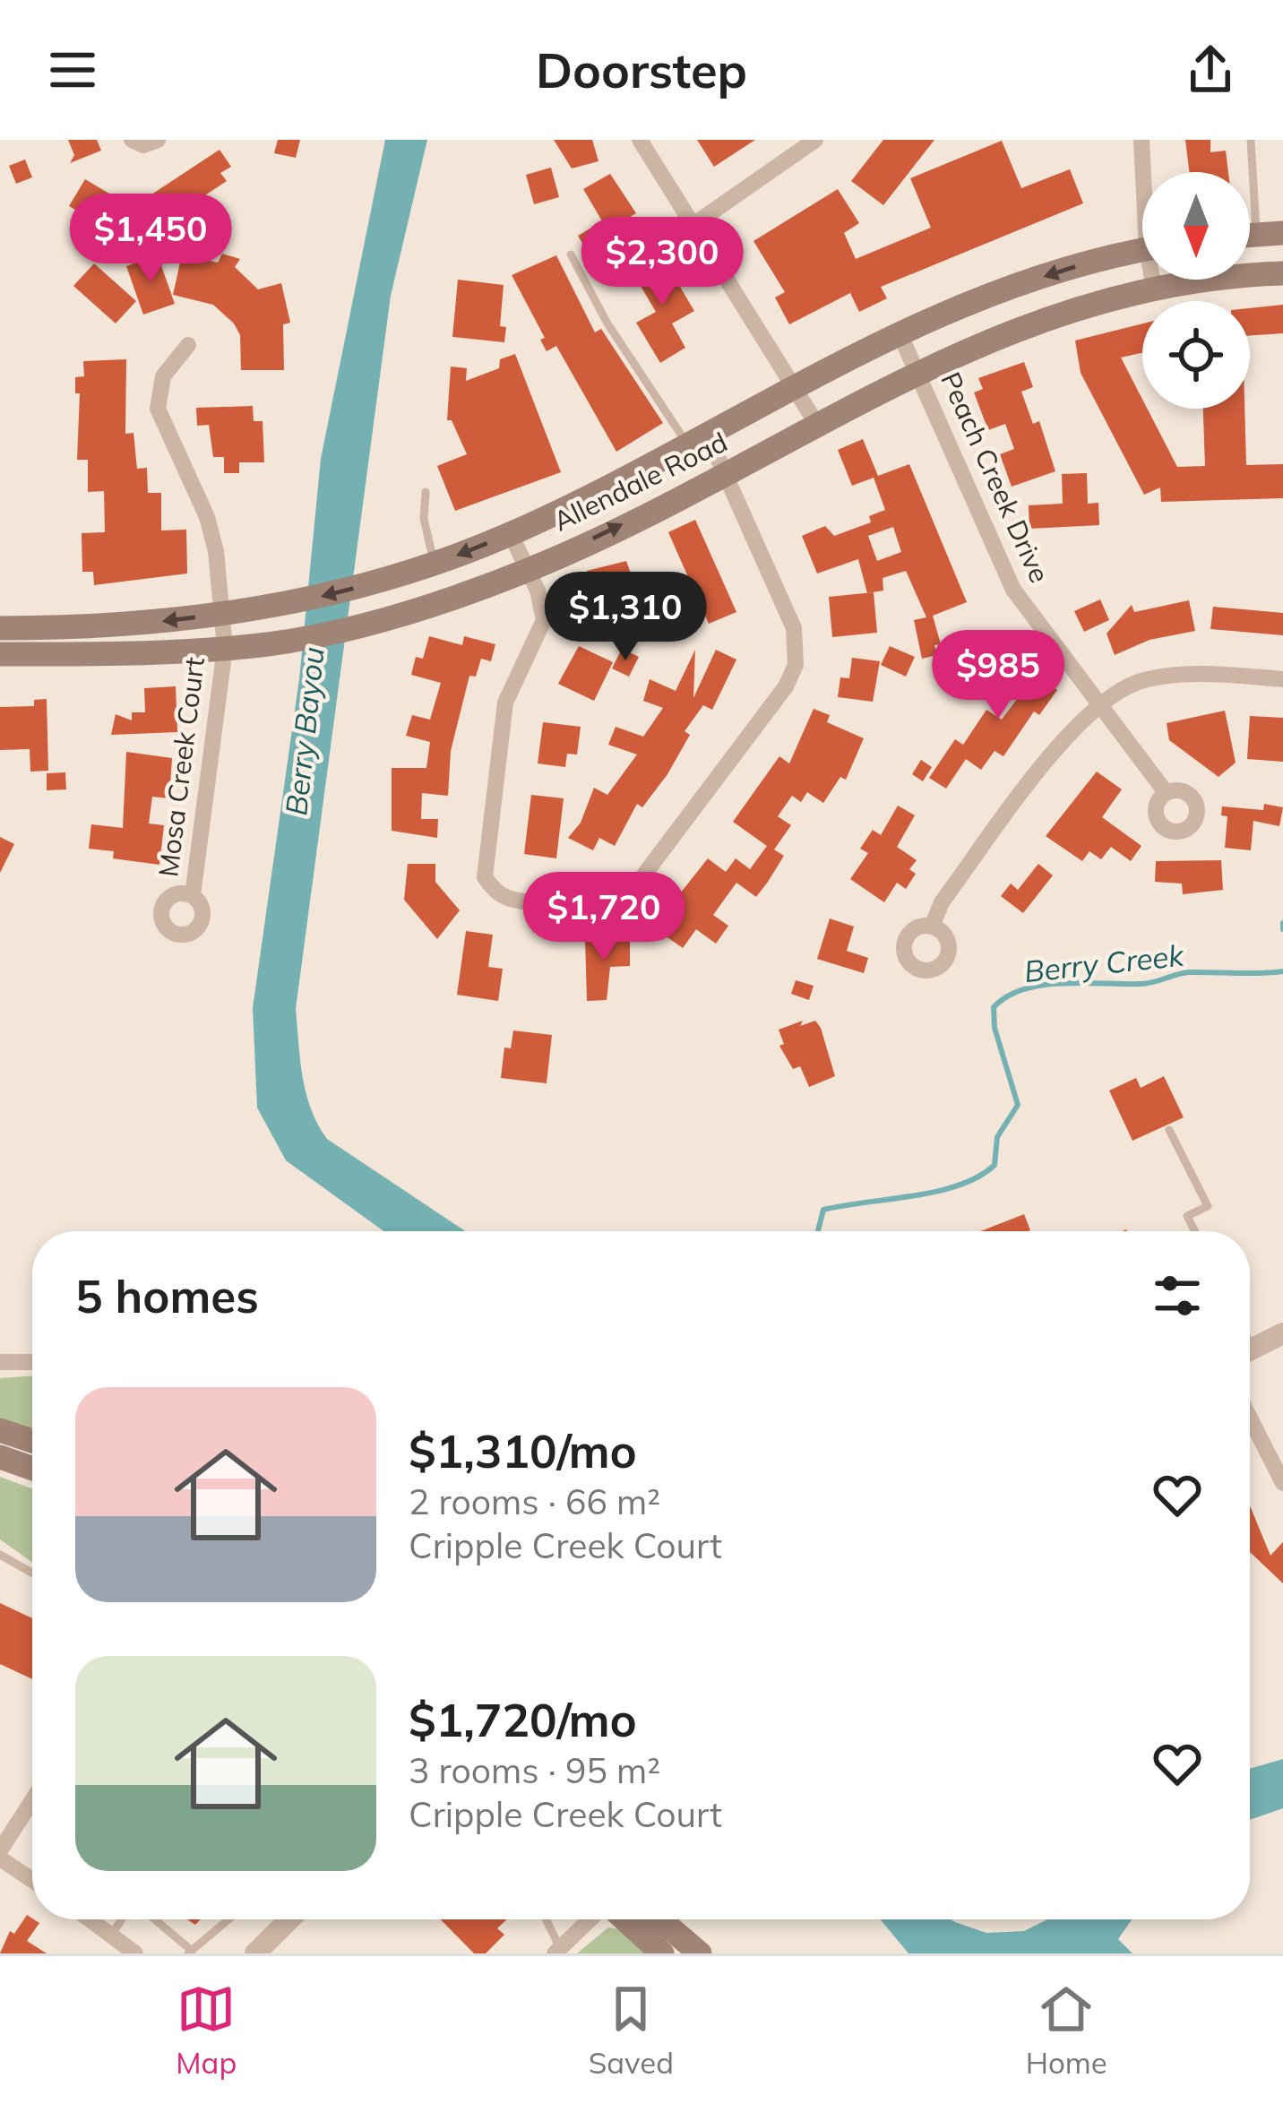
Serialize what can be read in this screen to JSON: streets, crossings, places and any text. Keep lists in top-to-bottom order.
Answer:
{
  "streets": {
    "main road": ["Allendale Road"],
    "street": ["Peach Creek Drive", "Mosa Creek Court"]
  },
  "crossings": [
    ["Peach Creek Drive", "Allendale Road"],
    ["Allendale Road", "Mosa Creek Court"]
  ],
  "water": ["Berry Bayou", "Berry Creek"],
  "north": "bottom",
  "page": {
    "header": "Doorstep",
    "price": [
      "$1,450",
      "$2,300",
      "$1,310",
      "$985",
      "$1,720"
    ],
    "heading": "5 homes",
    "list": [
      {
        "name": "$1,310/mo",
        "note": "2 rooms · 66 m² · Cripple Creek Court"
      },
      {
        "name": "$1,720/mo",
        "note": "3 rooms · 95 m² · Cripple Creek Court"
      }
    ],
    "tabs": ["Map", "Saved", "Home"]
  }
}
